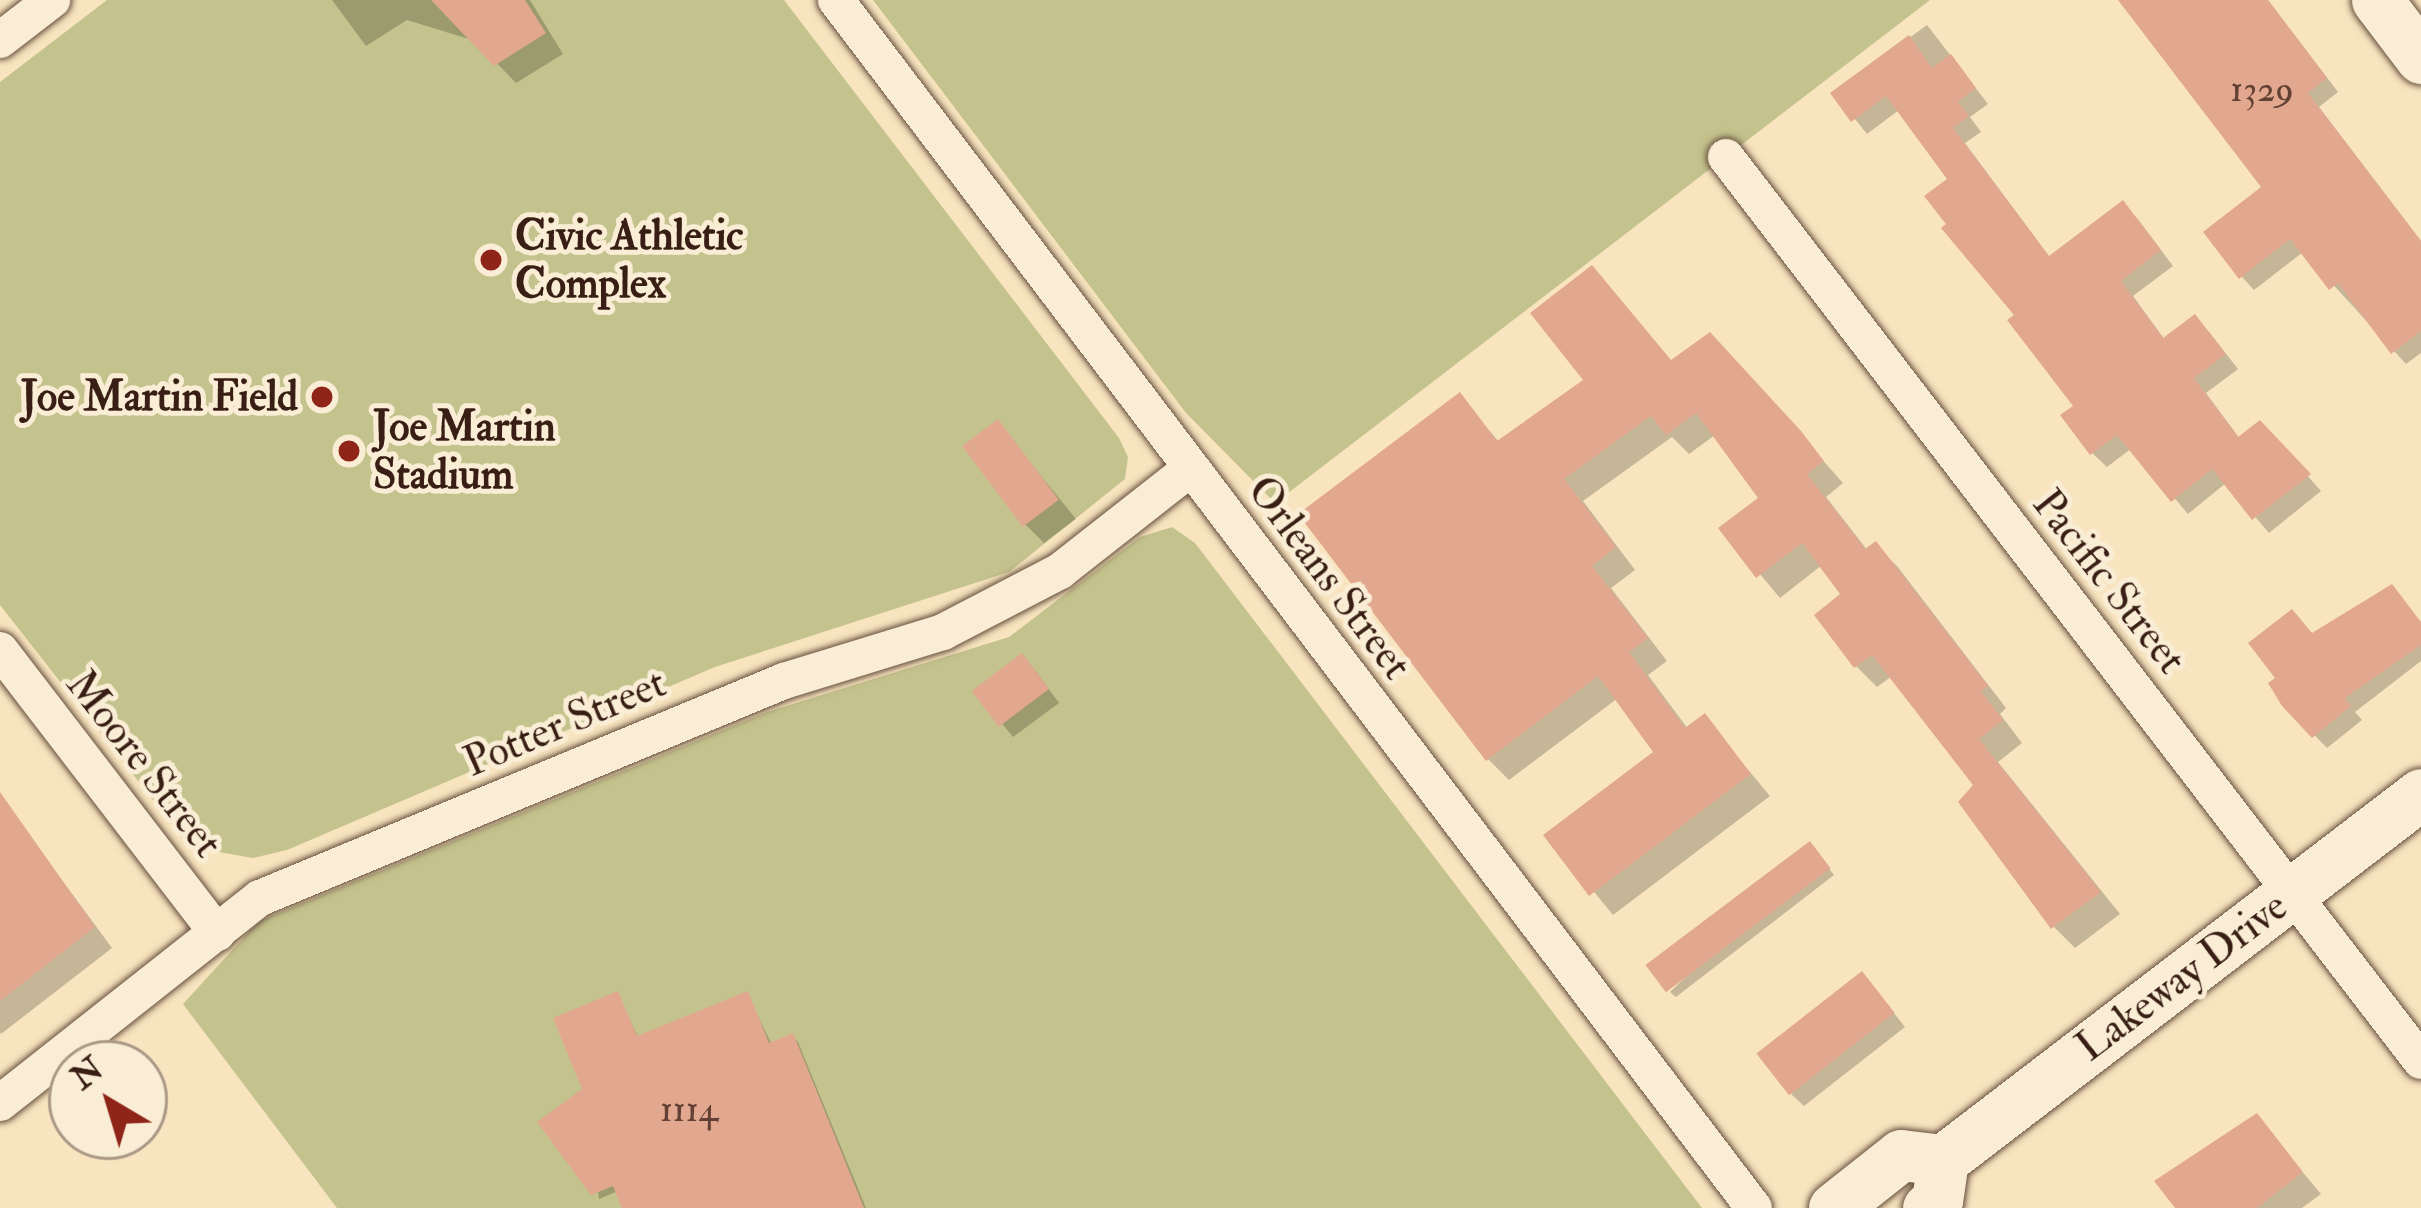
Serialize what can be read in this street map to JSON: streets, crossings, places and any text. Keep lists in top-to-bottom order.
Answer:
{
  "streets": {
    "main road": ["Lakeway Drive"],
    "street": [
      "Orleans Street",
      "Pacific Street",
      "Potter Street",
      "Moore Street"
    ]
  },
  "crossings": [
    ["Orleans Street", "Potter Street"],
    ["Pacific Street", "Lakeway Drive"],
    ["Potter Street", "Moore Street"]
  ],
  "places": ["Civic Athletic Complex", "Joe Martin Field", "Joe Martin Stadium"],
  "house_numbers": ["1329", "1114"],
  "north": "top left"
}
